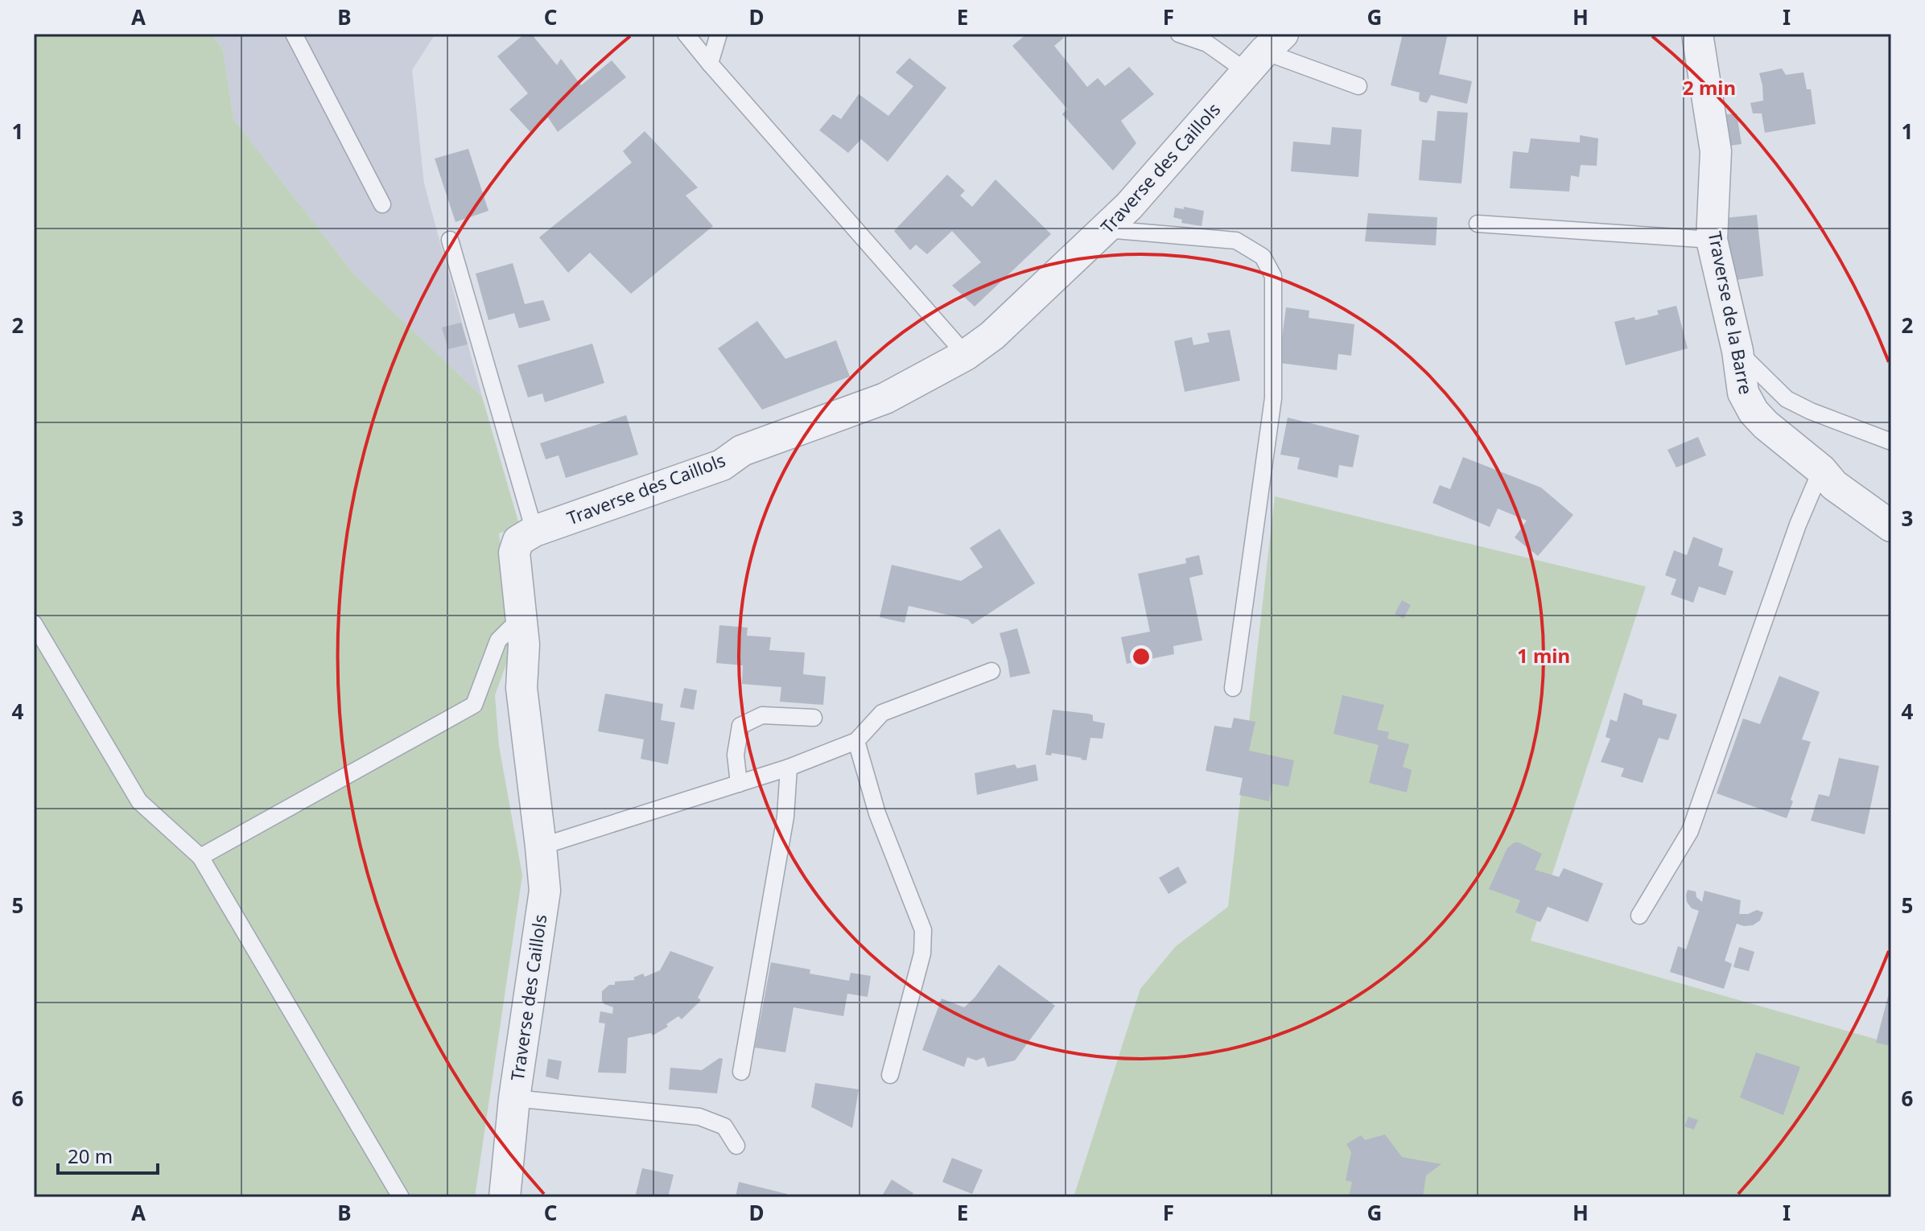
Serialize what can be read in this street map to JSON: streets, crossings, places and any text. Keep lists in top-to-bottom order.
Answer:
{
  "streets": {
    "street": ["Traverse des Caillols", "Traverse de la Barre"]
  },
  "scale_bar": "20 m",
  "grid": {
    "columns": [
      "A",
      "B",
      "C",
      "D",
      "E",
      "F",
      "G",
      "H",
      "I"
    ],
    "rows": [
      "1",
      "2",
      "3",
      "4",
      "5",
      "6"
    ]
  },
  "rings": ["2 min", "1 min"]
}
